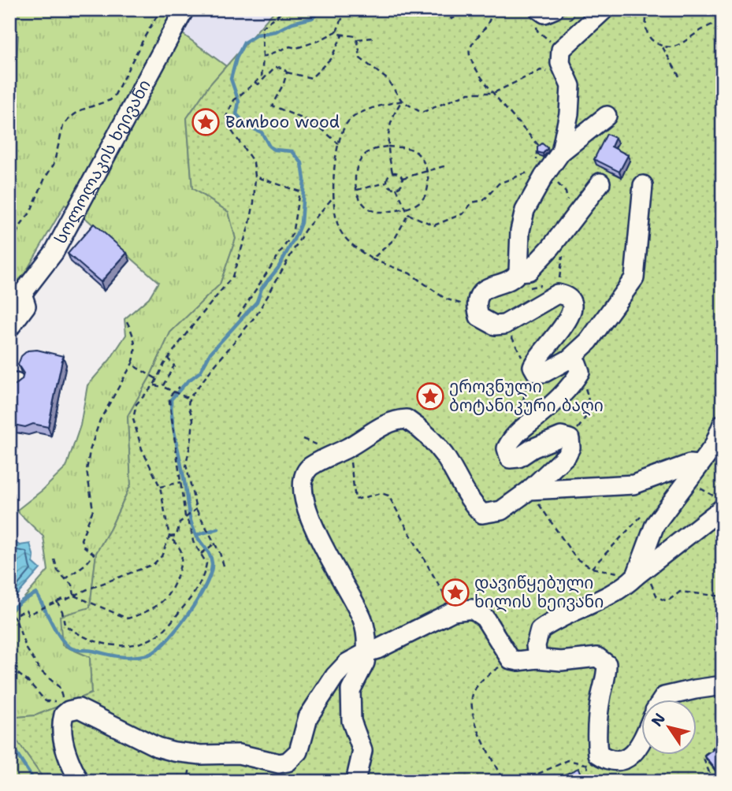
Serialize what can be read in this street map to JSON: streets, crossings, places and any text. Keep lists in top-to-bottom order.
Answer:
{
  "streets": {
    "street": ["სოლოლაკის ხეივანი"]
  },
  "places": {
    "place": ["Bamboo wood", "ეროვნული ბოტანიკური ბაღი", "დავიწყებული ხილის ხეივანი"]
  },
  "north": "top left"
}
